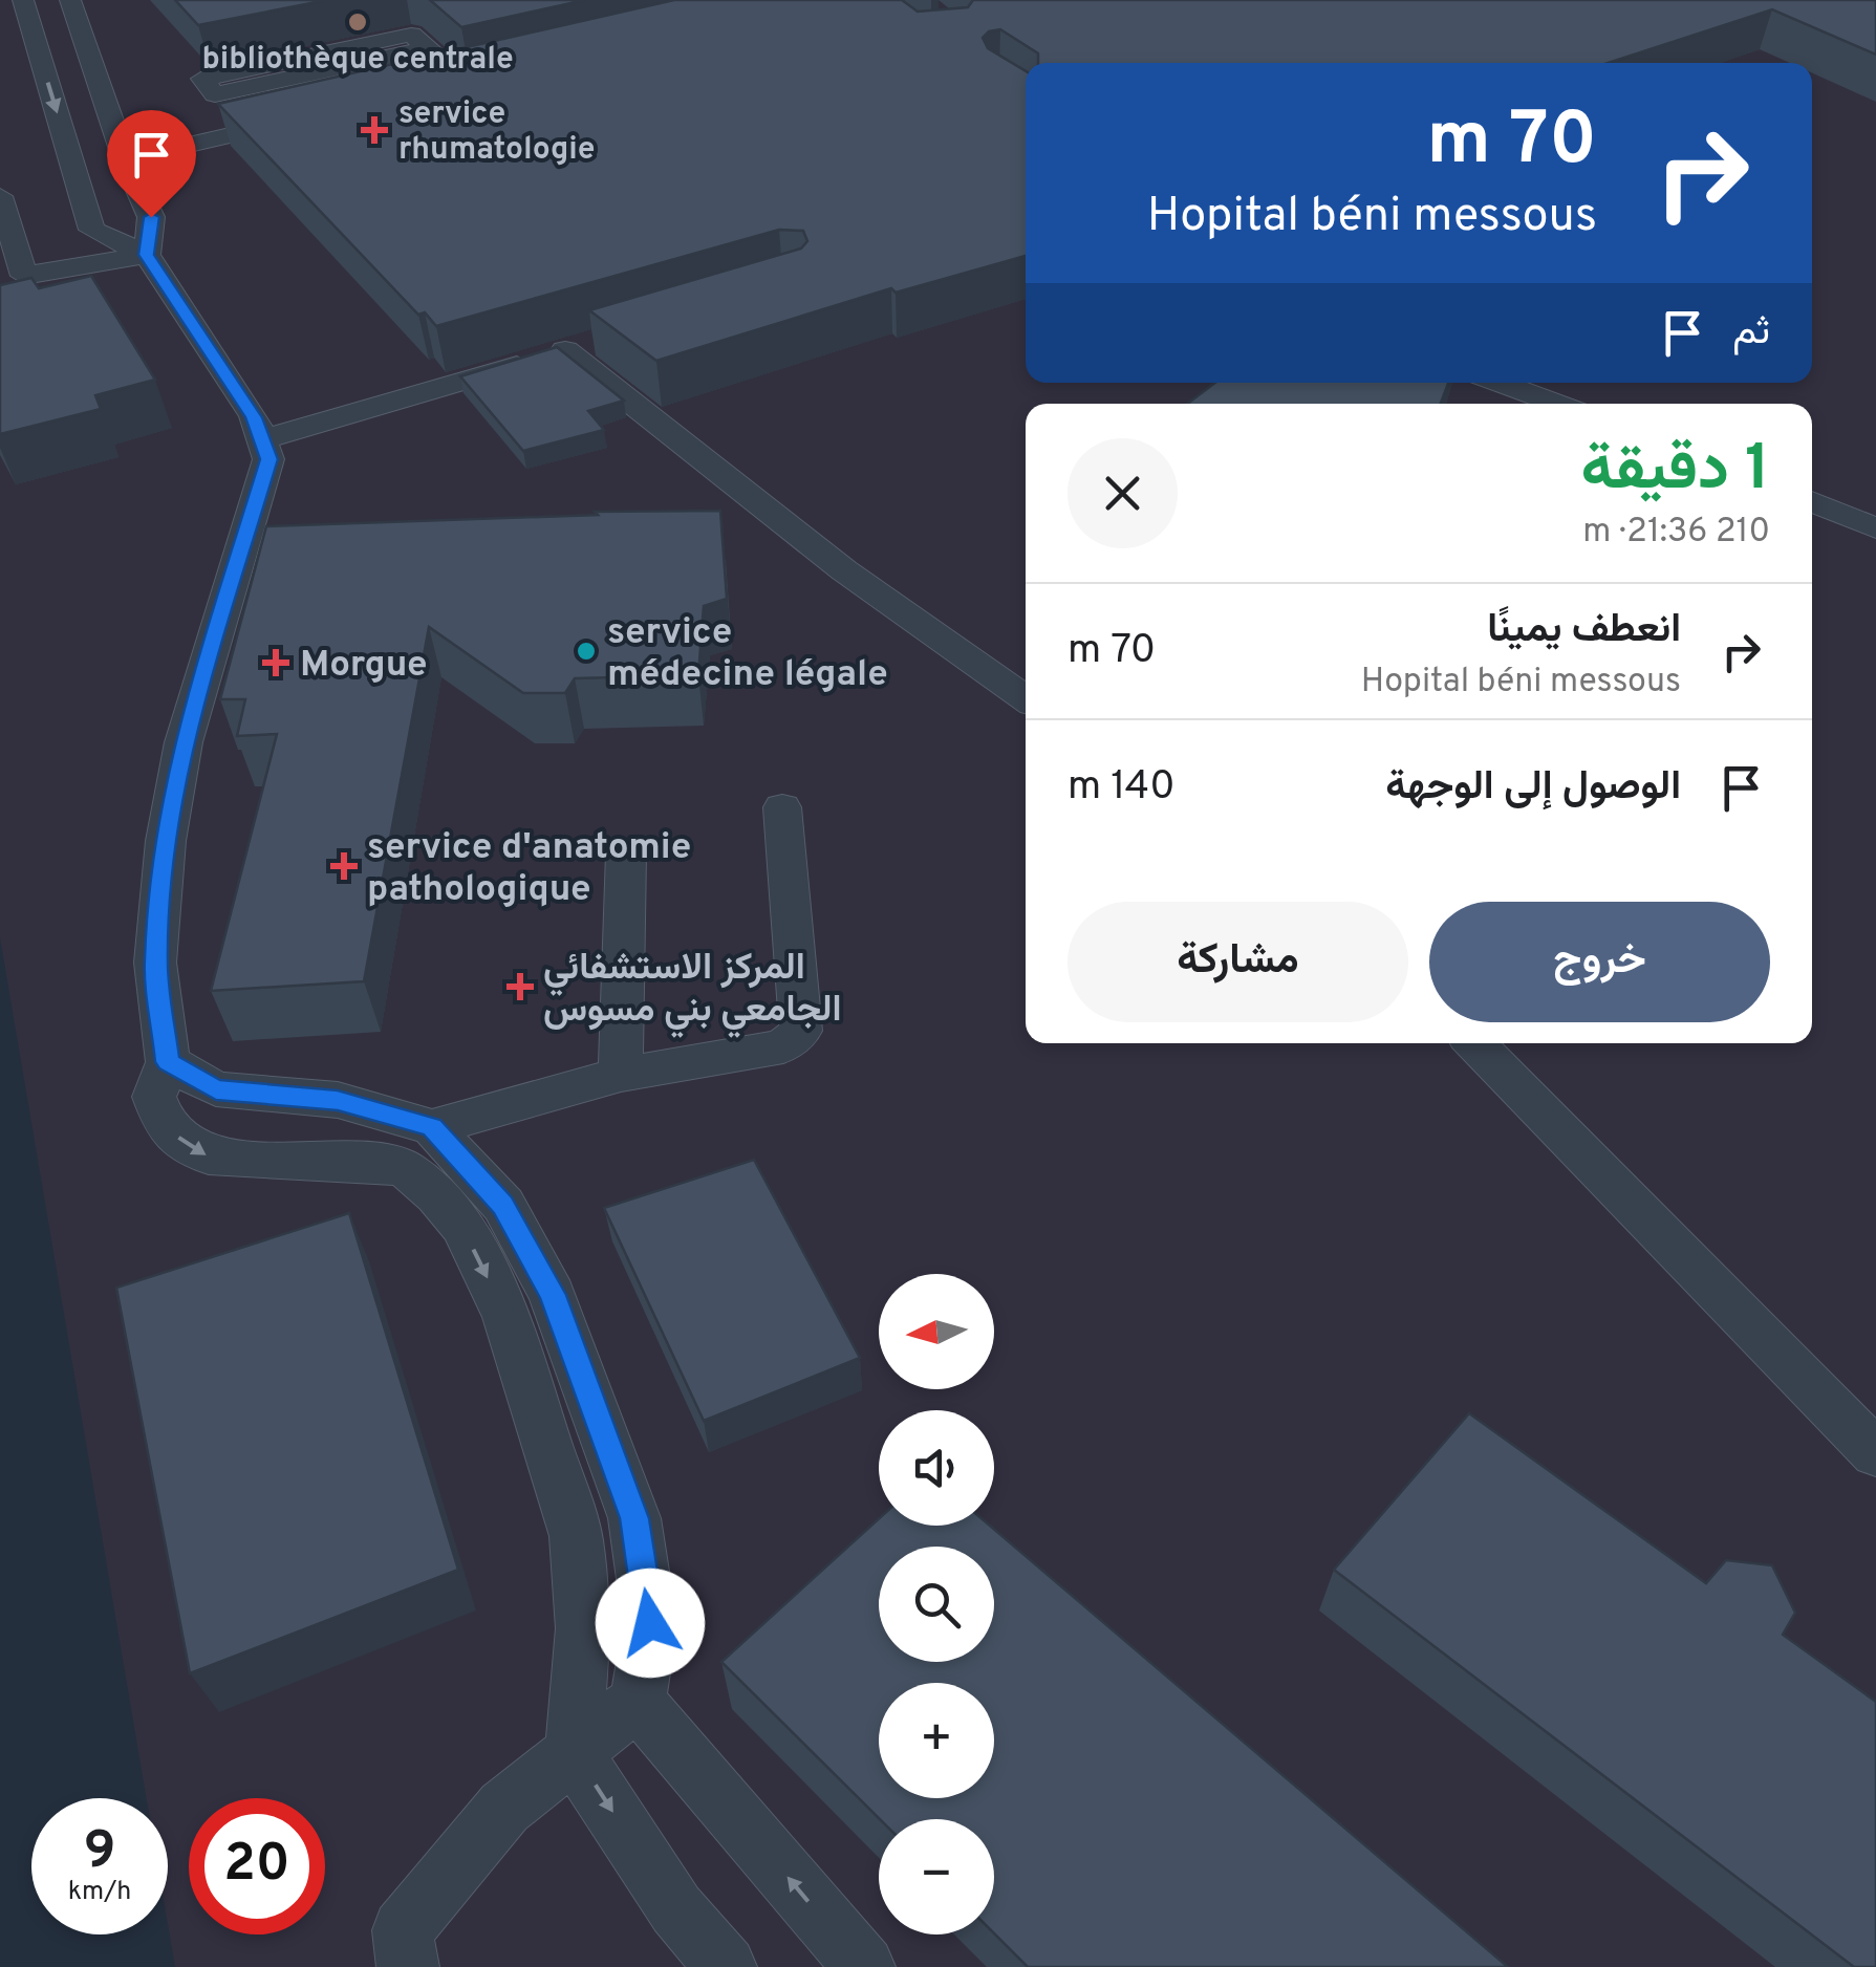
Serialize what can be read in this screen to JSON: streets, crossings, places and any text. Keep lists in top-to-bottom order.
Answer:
{
  "places": {
    "other": ["bibliothèque centrale", "service médecine légale"],
    "health": [
      "service rhumatologie",
      "Morgue",
      "service d'anatomie pathologique",
      "المركز الاستشفائي الجامعي بني مسوس"
    ]
  },
  "north": "left",
  "page": {
    "turn": ["70 m", "Hopital béni messous"],
    "then": "ثم",
    "heading": ["1 دقيقة", "210 m · 21:36"],
    "list": [
      {
        "name": "انعطف يمينًا",
        "note": "Hopital béni messous",
        "value": "70 m"
      },
      {
        "name": "الوصول إلى الوجهة",
        "value": "140 m"
      }
    ],
    "buttons": ["خروج", "مشاركة"],
    "map_buttons": ["+", "−"],
    "speed": "9 km/h",
    "limit": "20"
  }
}
